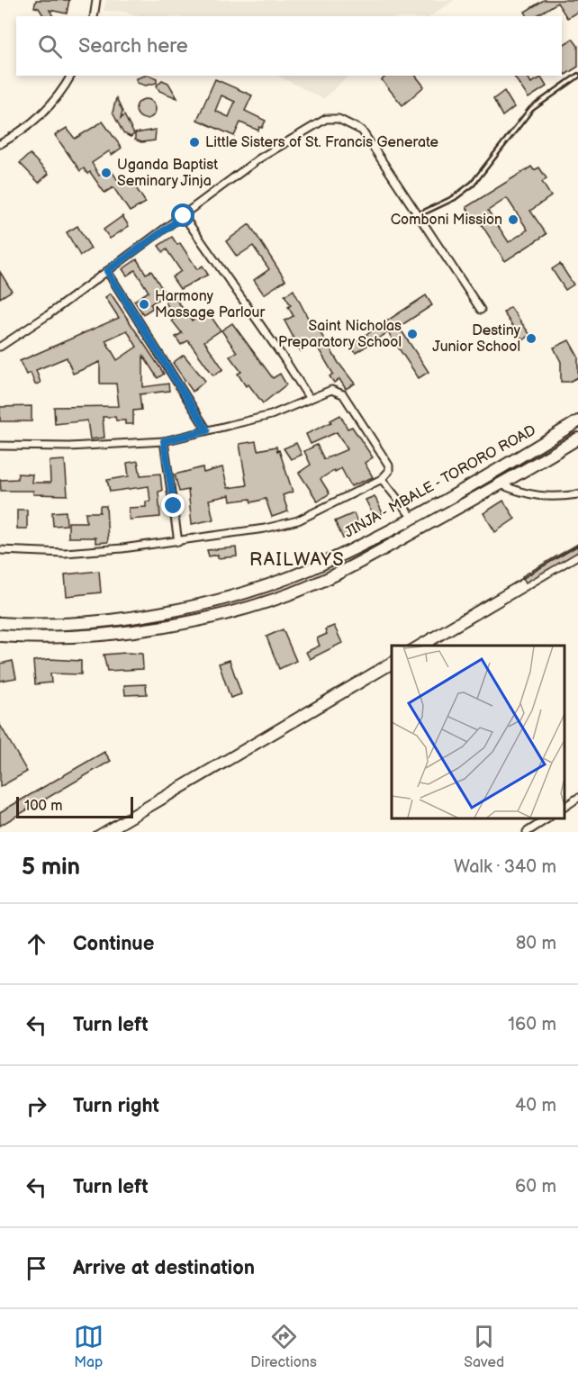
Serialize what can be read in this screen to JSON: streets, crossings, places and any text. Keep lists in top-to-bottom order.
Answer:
{
  "streets": {
    "highway": ["JINJA - MBALE - TORORO ROAD"]
  },
  "districts": ["RAILWAYS"],
  "places": [
    "Little Sisters of St. Francis Generate",
    "Uganda Baptist Seminary Jinja",
    "Comboni Mission",
    "Harmony Massage Parlour",
    "Saint Nicholas Preparatory School",
    "Destiny Junior School"
  ],
  "scale_bar": "100 m",
  "page": {
    "search": "Search here",
    "scale": "100 m",
    "heading": ["5 min", "Walk · 340 m"],
    "list": [
      ["Continue", "80 m"],
      ["Turn left", "160 m"],
      ["Turn right", "40 m"],
      ["Turn left", "60 m"],
      "Arrive at destination"
    ],
    "nav": ["Map", "Directions", "Saved"]
  }
}
